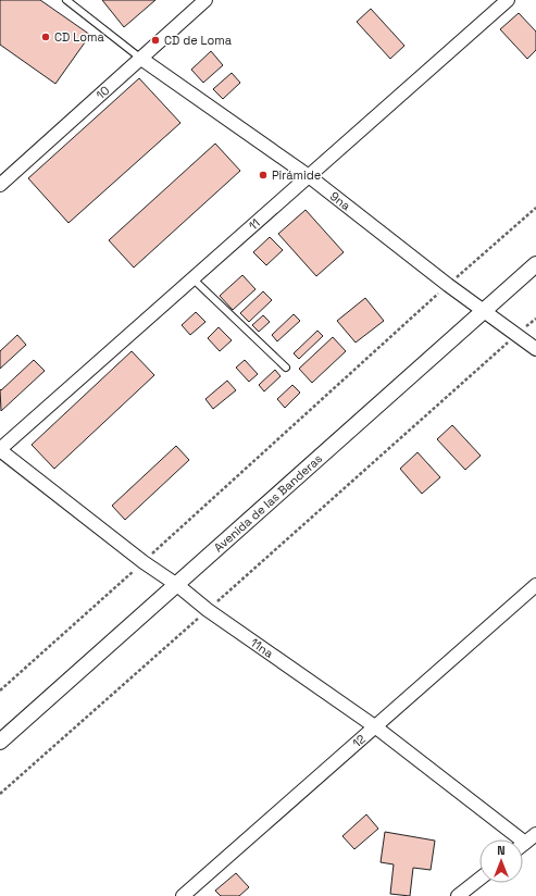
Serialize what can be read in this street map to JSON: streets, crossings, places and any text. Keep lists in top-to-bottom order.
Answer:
{
  "streets": {
    "street": [
      "10",
      "9na",
      "11",
      "Avenida de las Banderas",
      "11na",
      "12"
    ]
  },
  "crossings": [
    ["10", "9na"],
    ["9na", "11"],
    ["9na", "Avenida de las Banderas"],
    ["11", "11na"],
    ["Avenida de las Banderas", "11na"],
    ["11na", "12"]
  ],
  "places": ["CD Loma", "CD de Loma", "Pirámide"],
  "north": "top"
}
